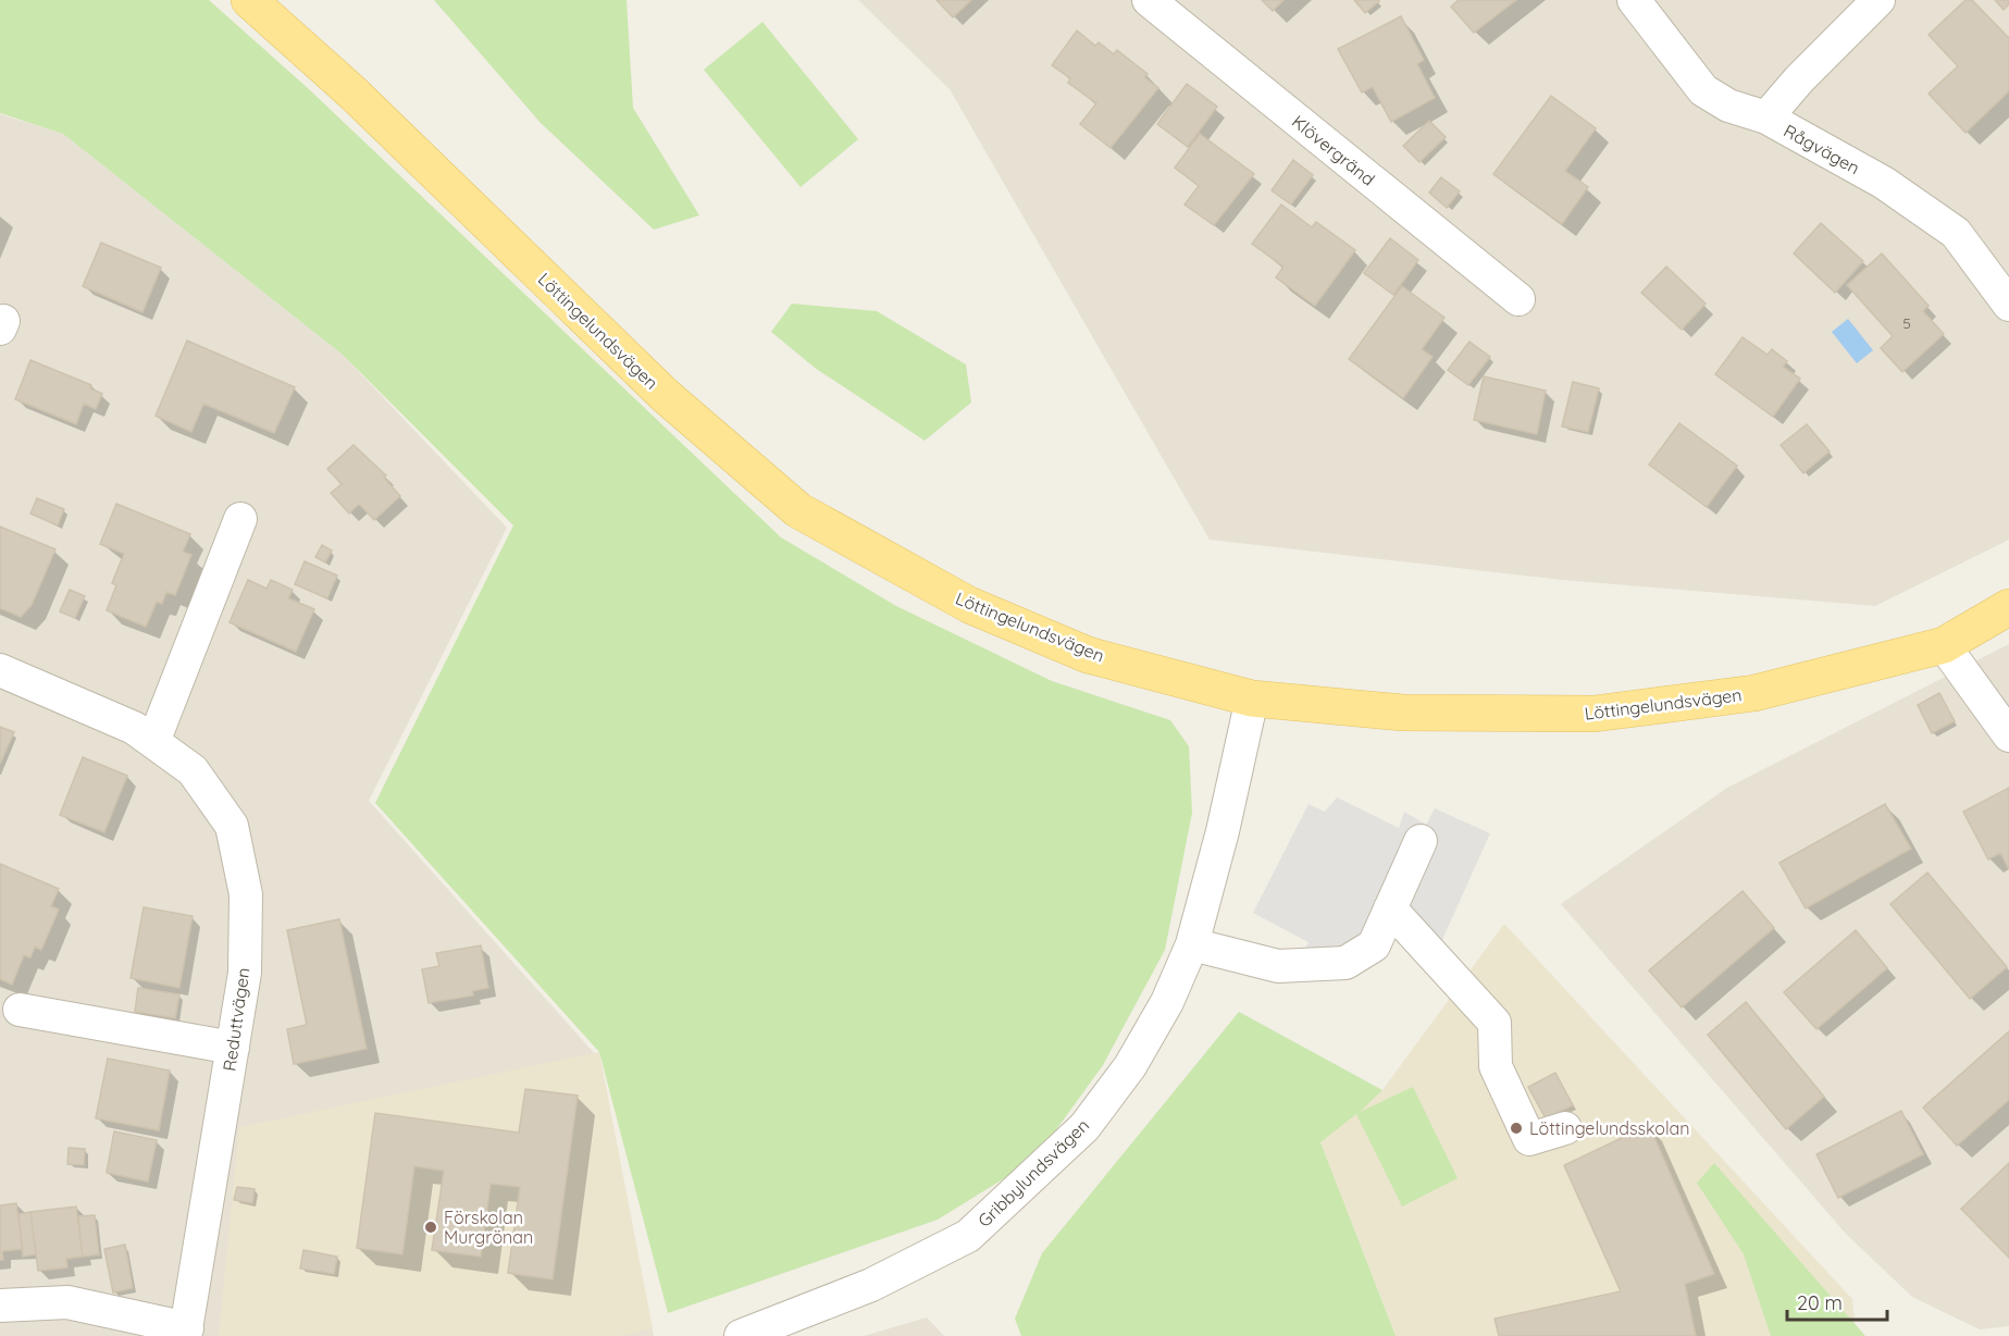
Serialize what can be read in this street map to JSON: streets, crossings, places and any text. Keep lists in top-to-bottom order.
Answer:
{
  "streets": {
    "main road": ["Löttingelundsvägen"],
    "street": [
      "Rågvägen",
      "Klövergränd",
      "Reduttvägen",
      "Gribbylundsvägen"
    ]
  },
  "crossings": [
    ["Löttingelundsvägen", "Gribbylundsvägen"]
  ],
  "places": ["Löttingelundsskolan", "Förskolan Murgrönan"],
  "house_numbers": ["5"],
  "scale_bar": "20 m"
}
